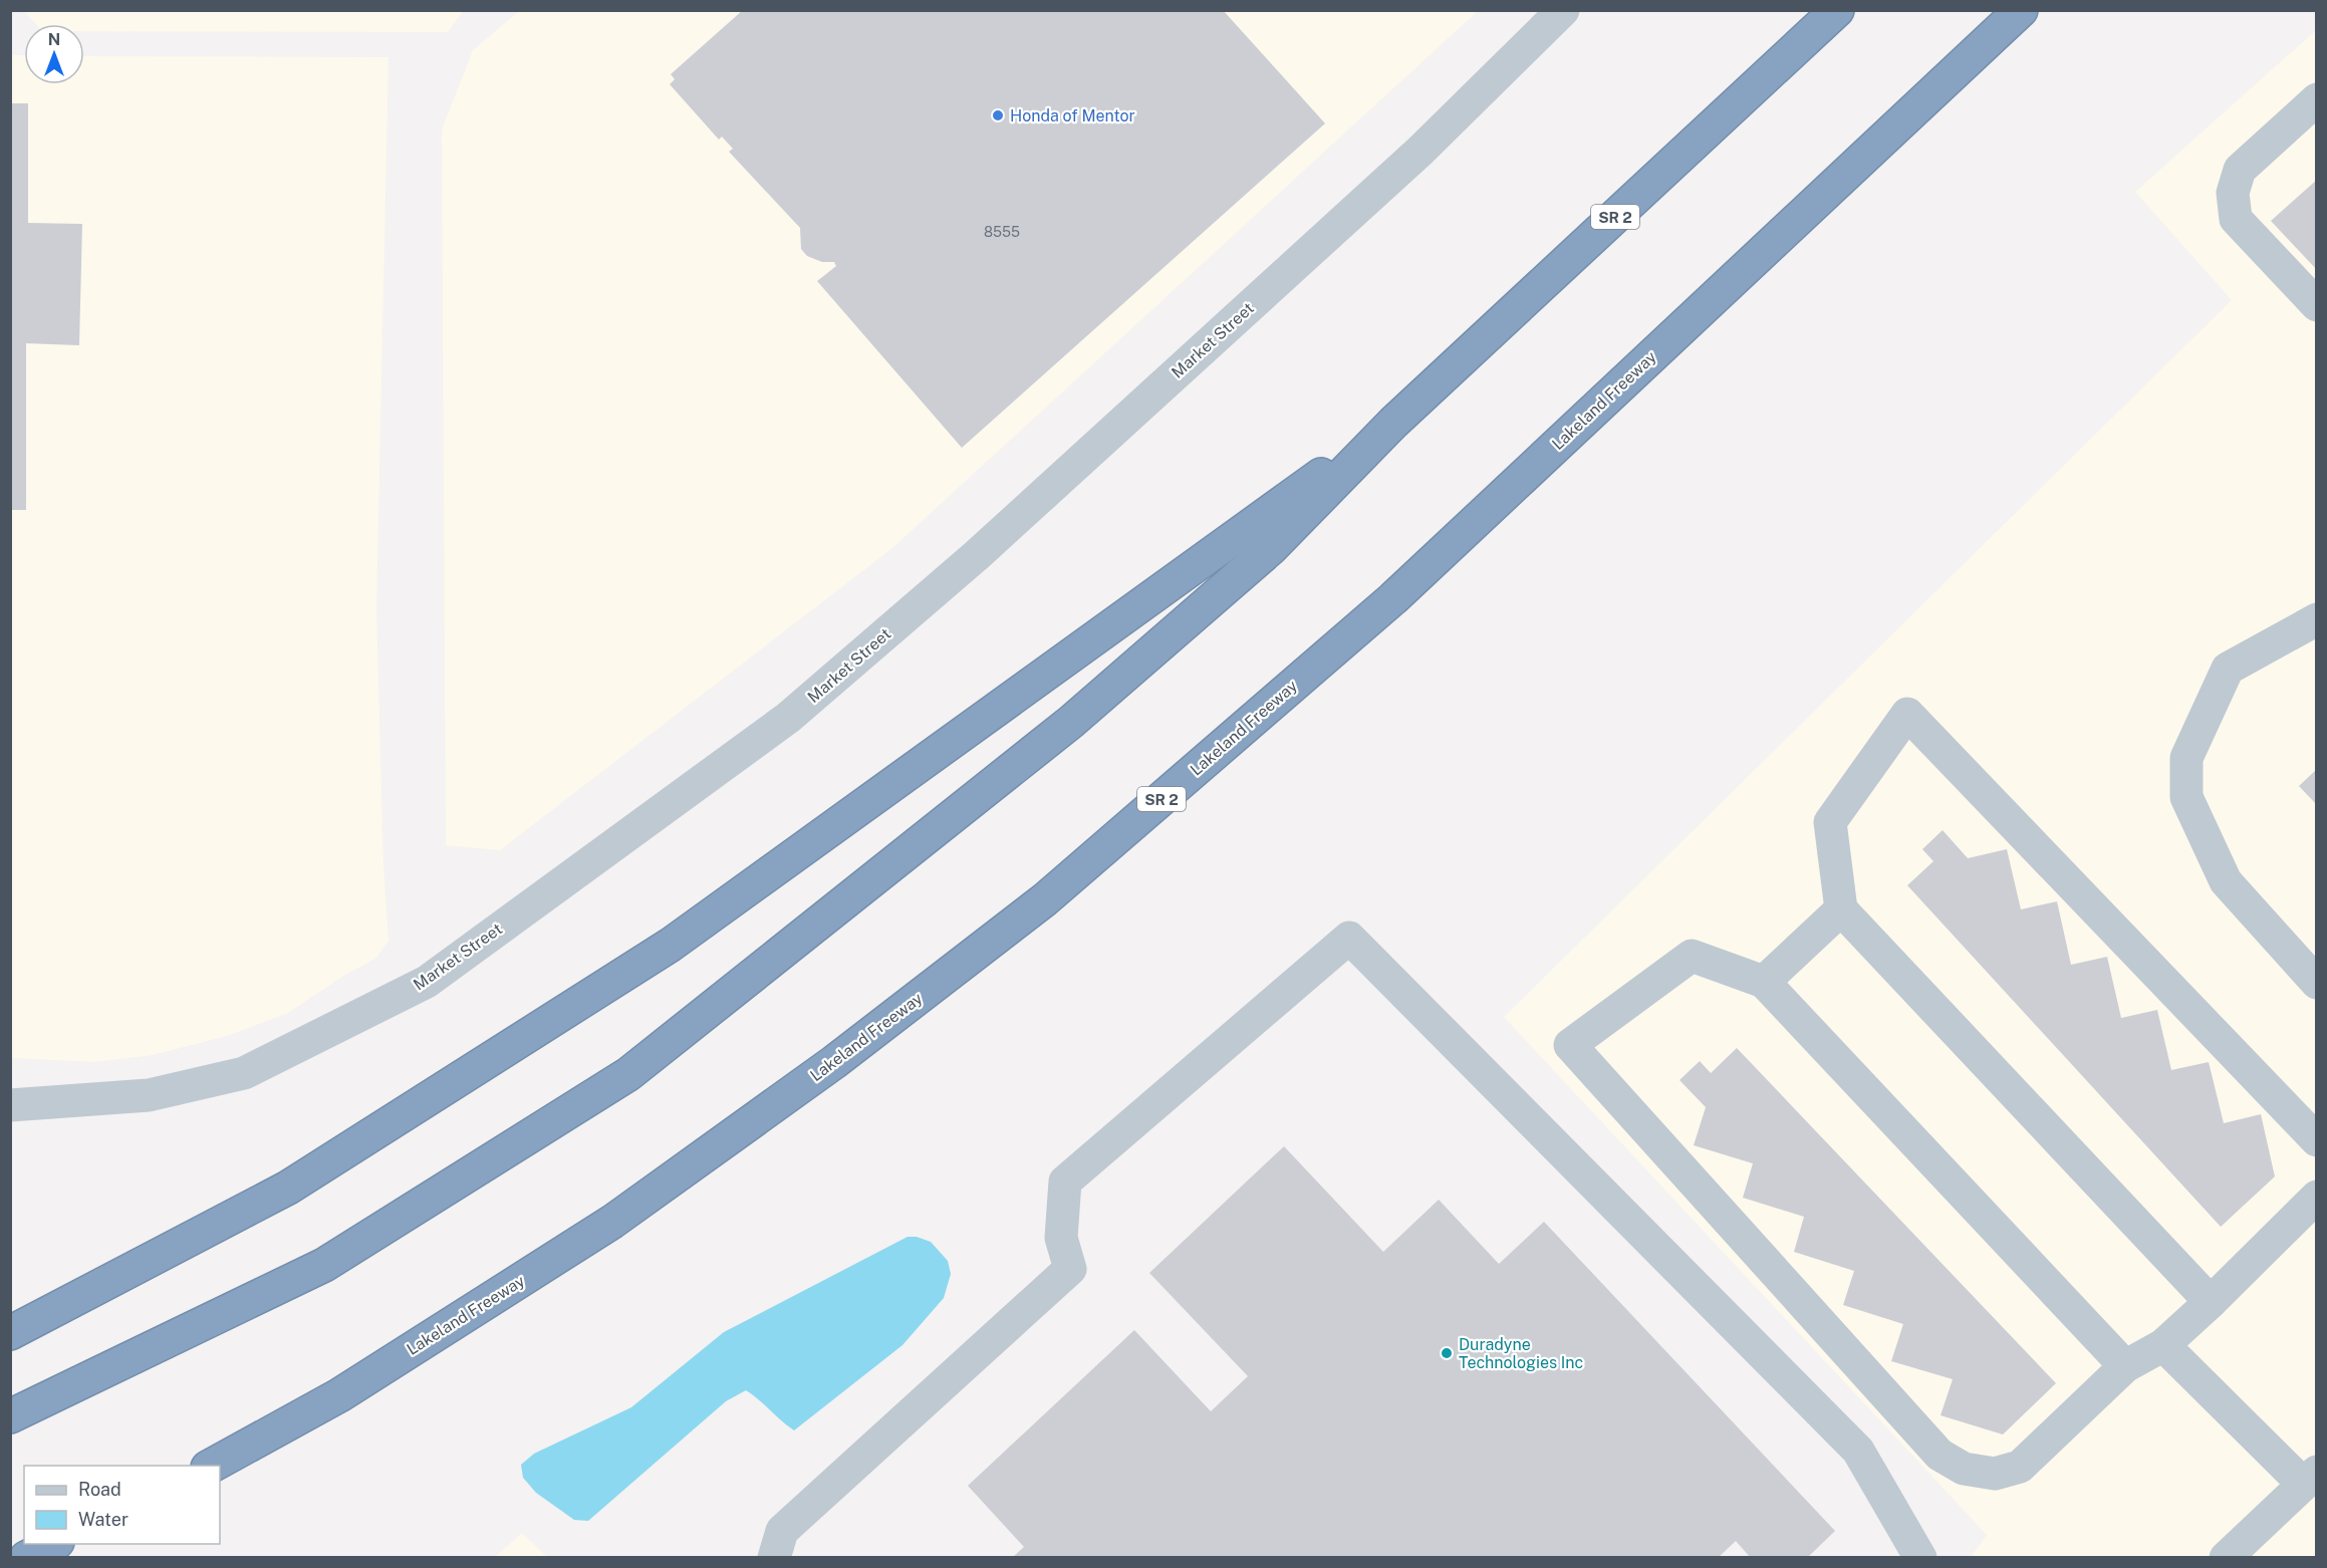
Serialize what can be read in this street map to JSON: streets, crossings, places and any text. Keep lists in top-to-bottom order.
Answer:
{
  "streets": {
    "highway": ["SR 2", "Lakeland Freeway"],
    "street": ["Market Street"]
  },
  "places": ["Honda of Mentor", "Duradyne Technologies Inc"],
  "house_numbers": ["8555"],
  "legend": ["Road", "Water"],
  "north": "top"
}
